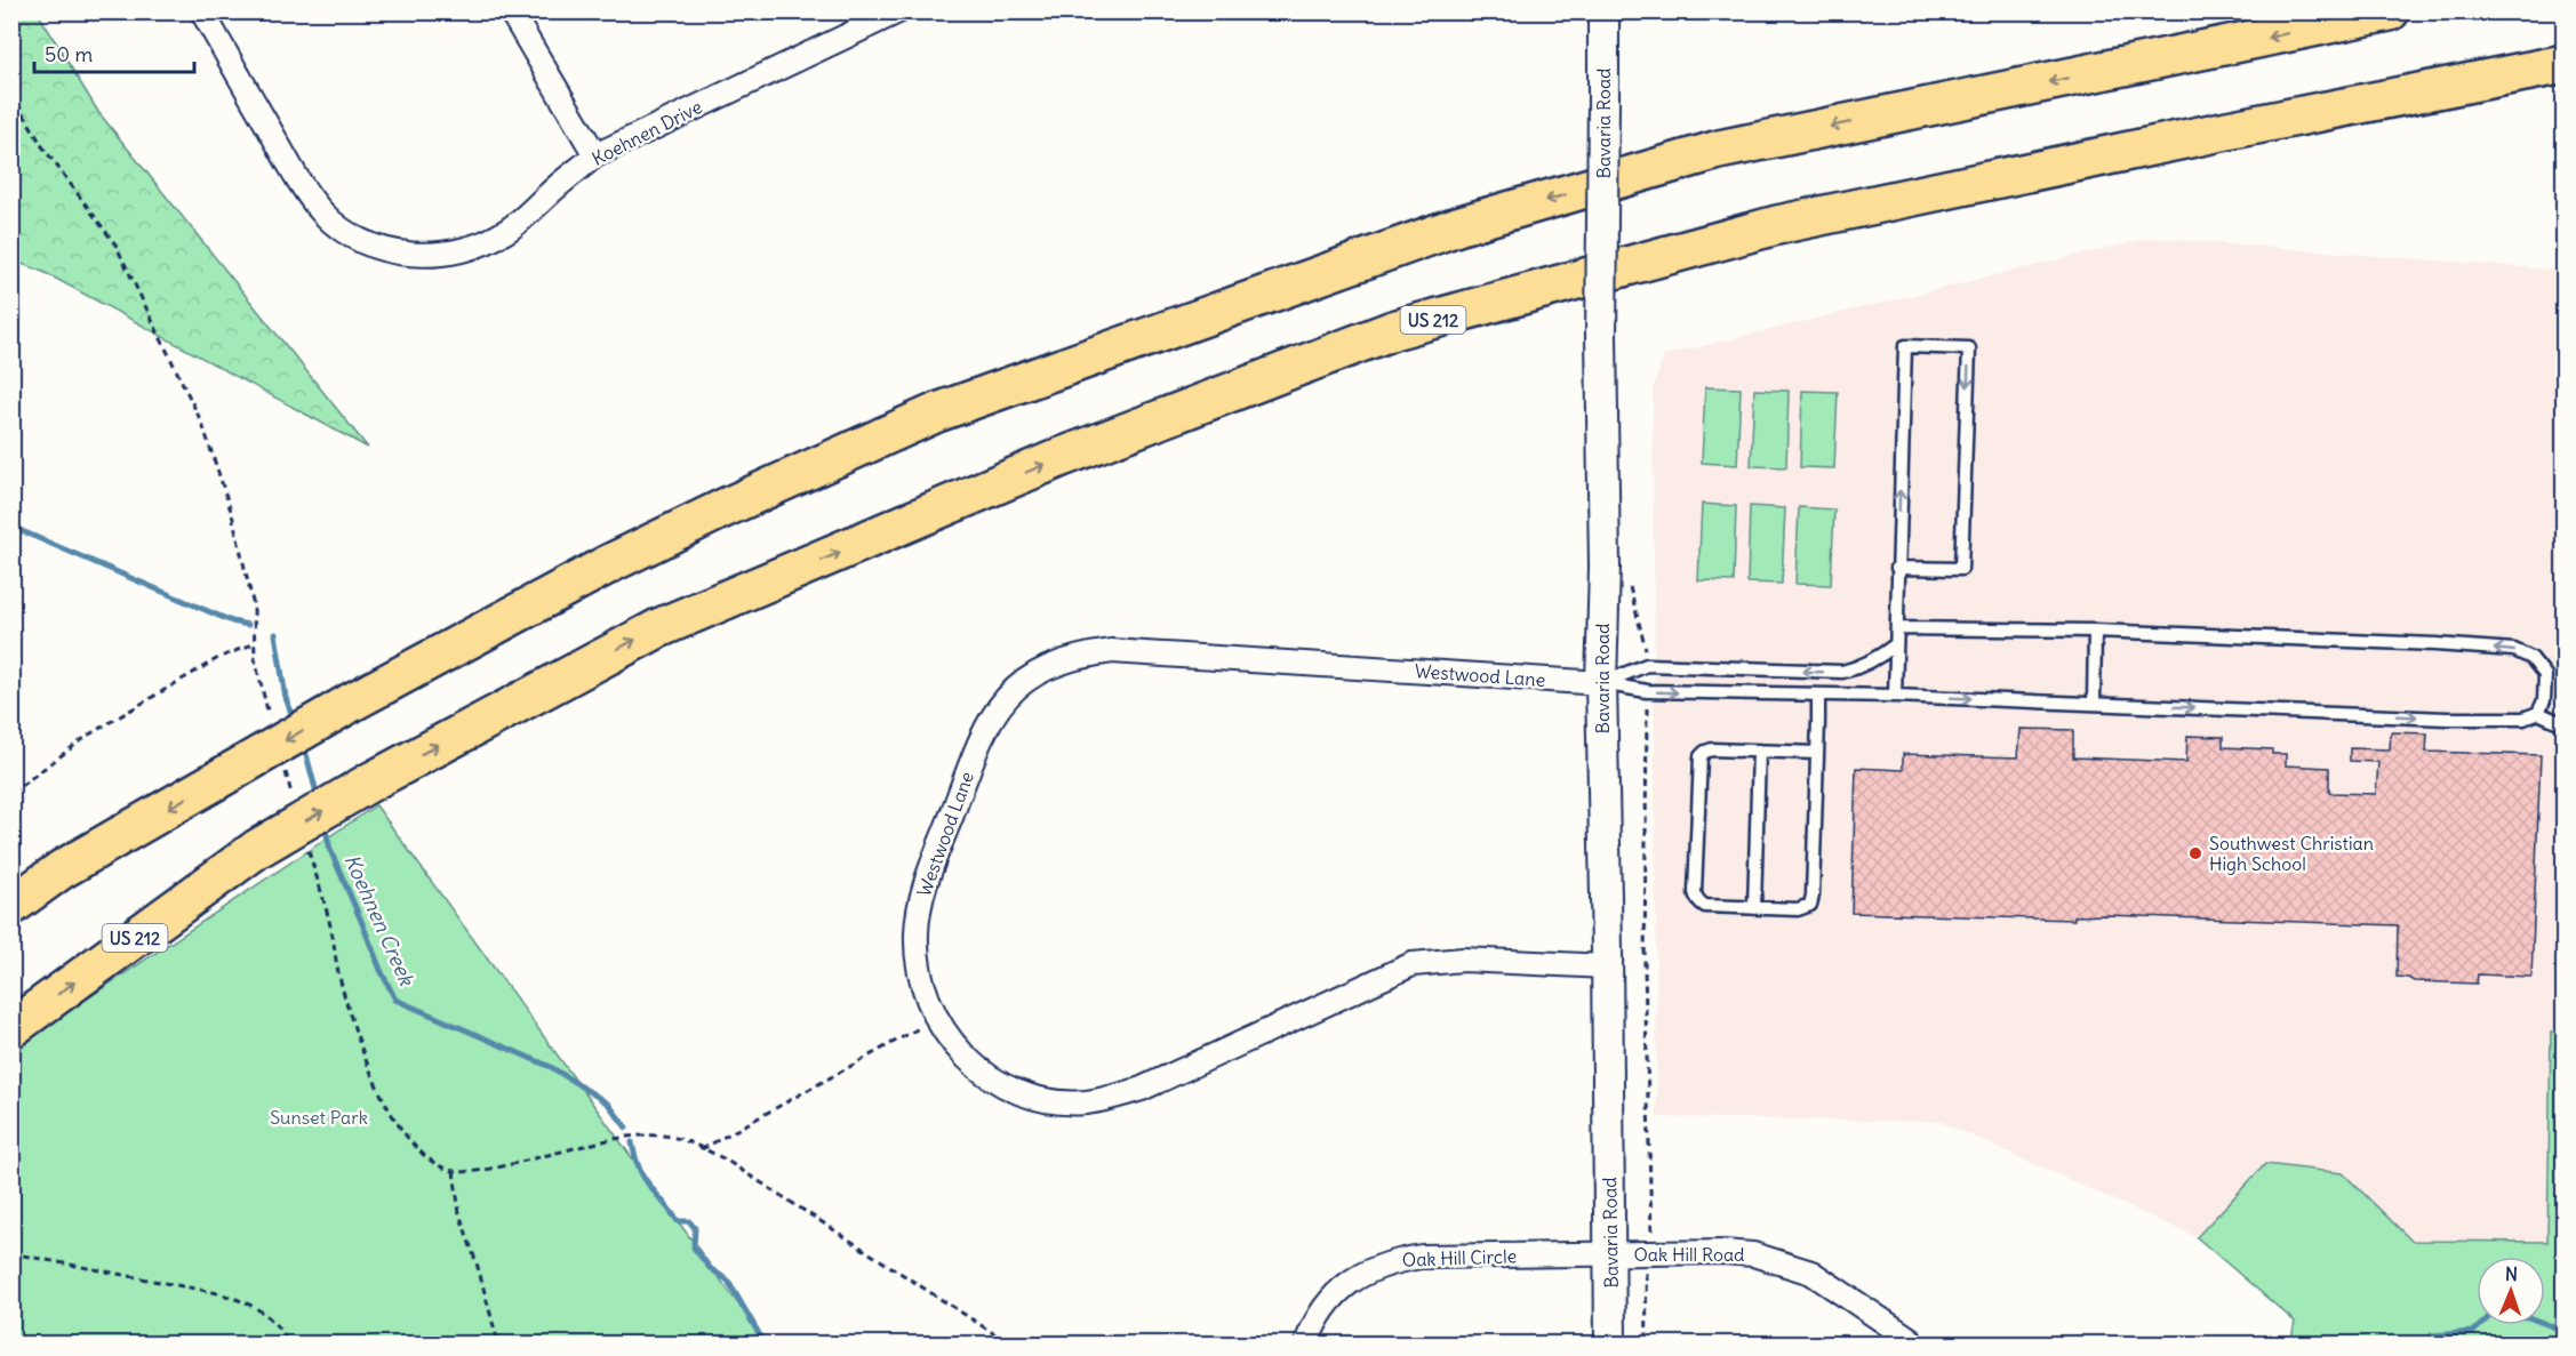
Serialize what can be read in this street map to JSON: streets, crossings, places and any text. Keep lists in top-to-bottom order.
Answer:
{
  "streets": {
    "highway": ["US 212"],
    "street": [
      "Bavaria Road",
      "Koehnen Drive",
      "Westwood Lane",
      "Oak Hill Road",
      "Oak Hill Circle"
    ]
  },
  "crossings": [
    ["Bavaria Road", "Westwood Lane"],
    ["Bavaria Road", "Oak Hill Road"],
    ["Bavaria Road", "Oak Hill Circle"],
    ["Oak Hill Road", "Oak Hill Circle"]
  ],
  "water": ["Koehnen Creek"],
  "parks": ["Sunset Park"],
  "places": ["Southwest Christian High School"],
  "scale_bar": "50 m",
  "north": "top"
}
